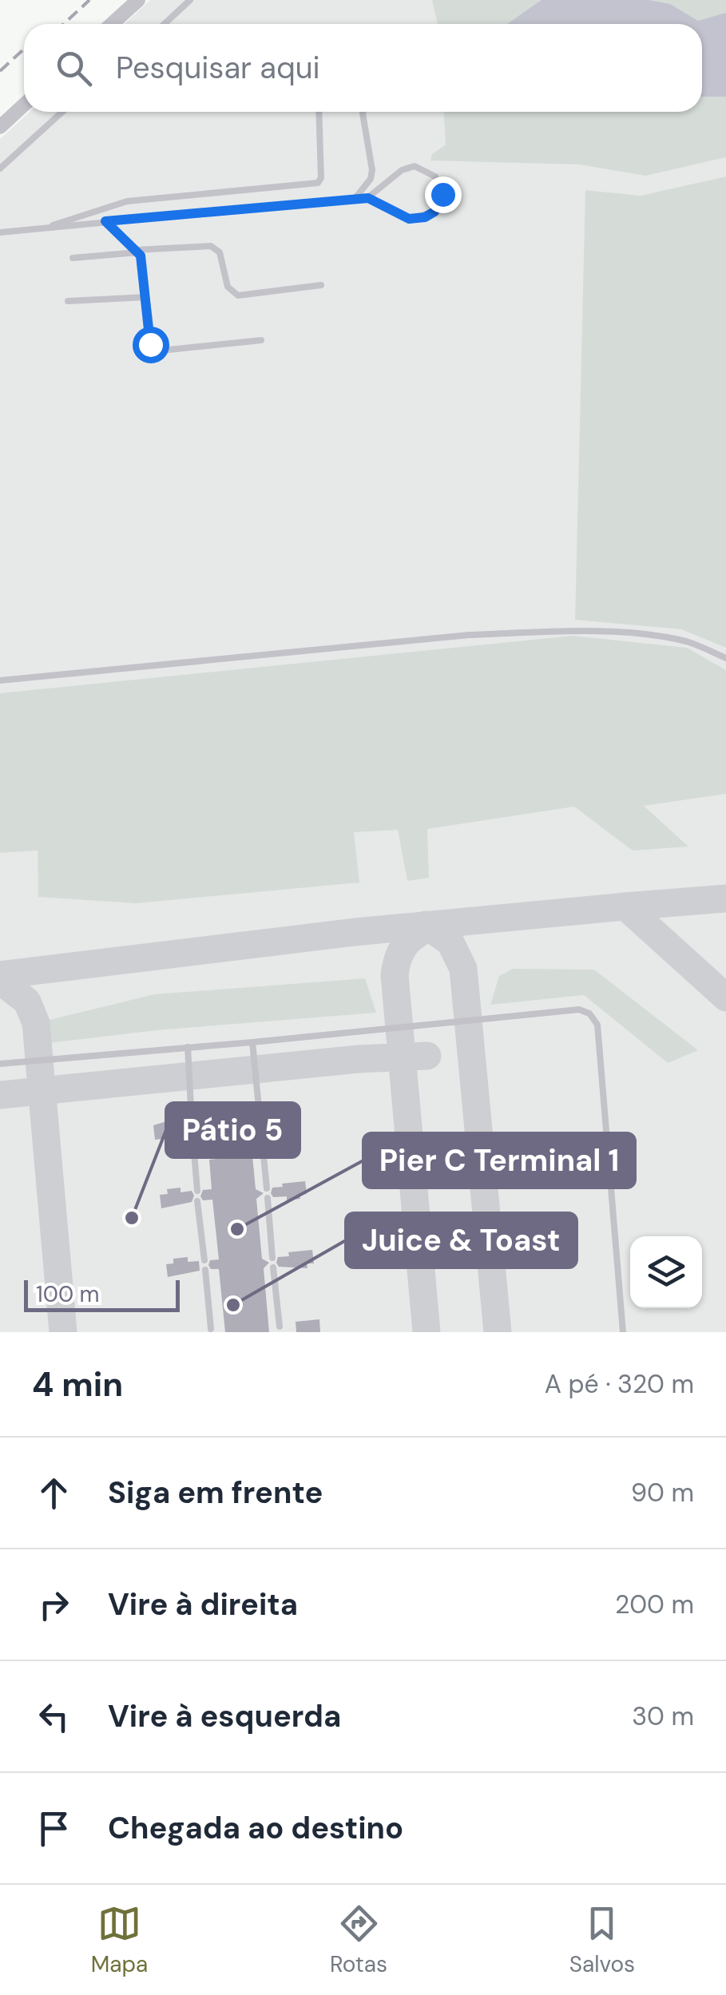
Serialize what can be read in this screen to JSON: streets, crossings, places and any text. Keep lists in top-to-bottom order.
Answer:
{
  "places": ["Pátio 5", "Pier C Terminal 1", "Juice & Toast"],
  "scale_bar": "100 m",
  "page": {
    "search": "Pesquisar aqui",
    "scale": "100 m",
    "heading": ["4 min", "A pé · 320 m"],
    "list": [
      ["Siga em frente", "90 m"],
      ["Vire à direita", "200 m"],
      ["Vire à esquerda", "30 m"],
      "Chegada ao destino"
    ],
    "nav": ["Mapa", "Rotas", "Salvos"]
  }
}
